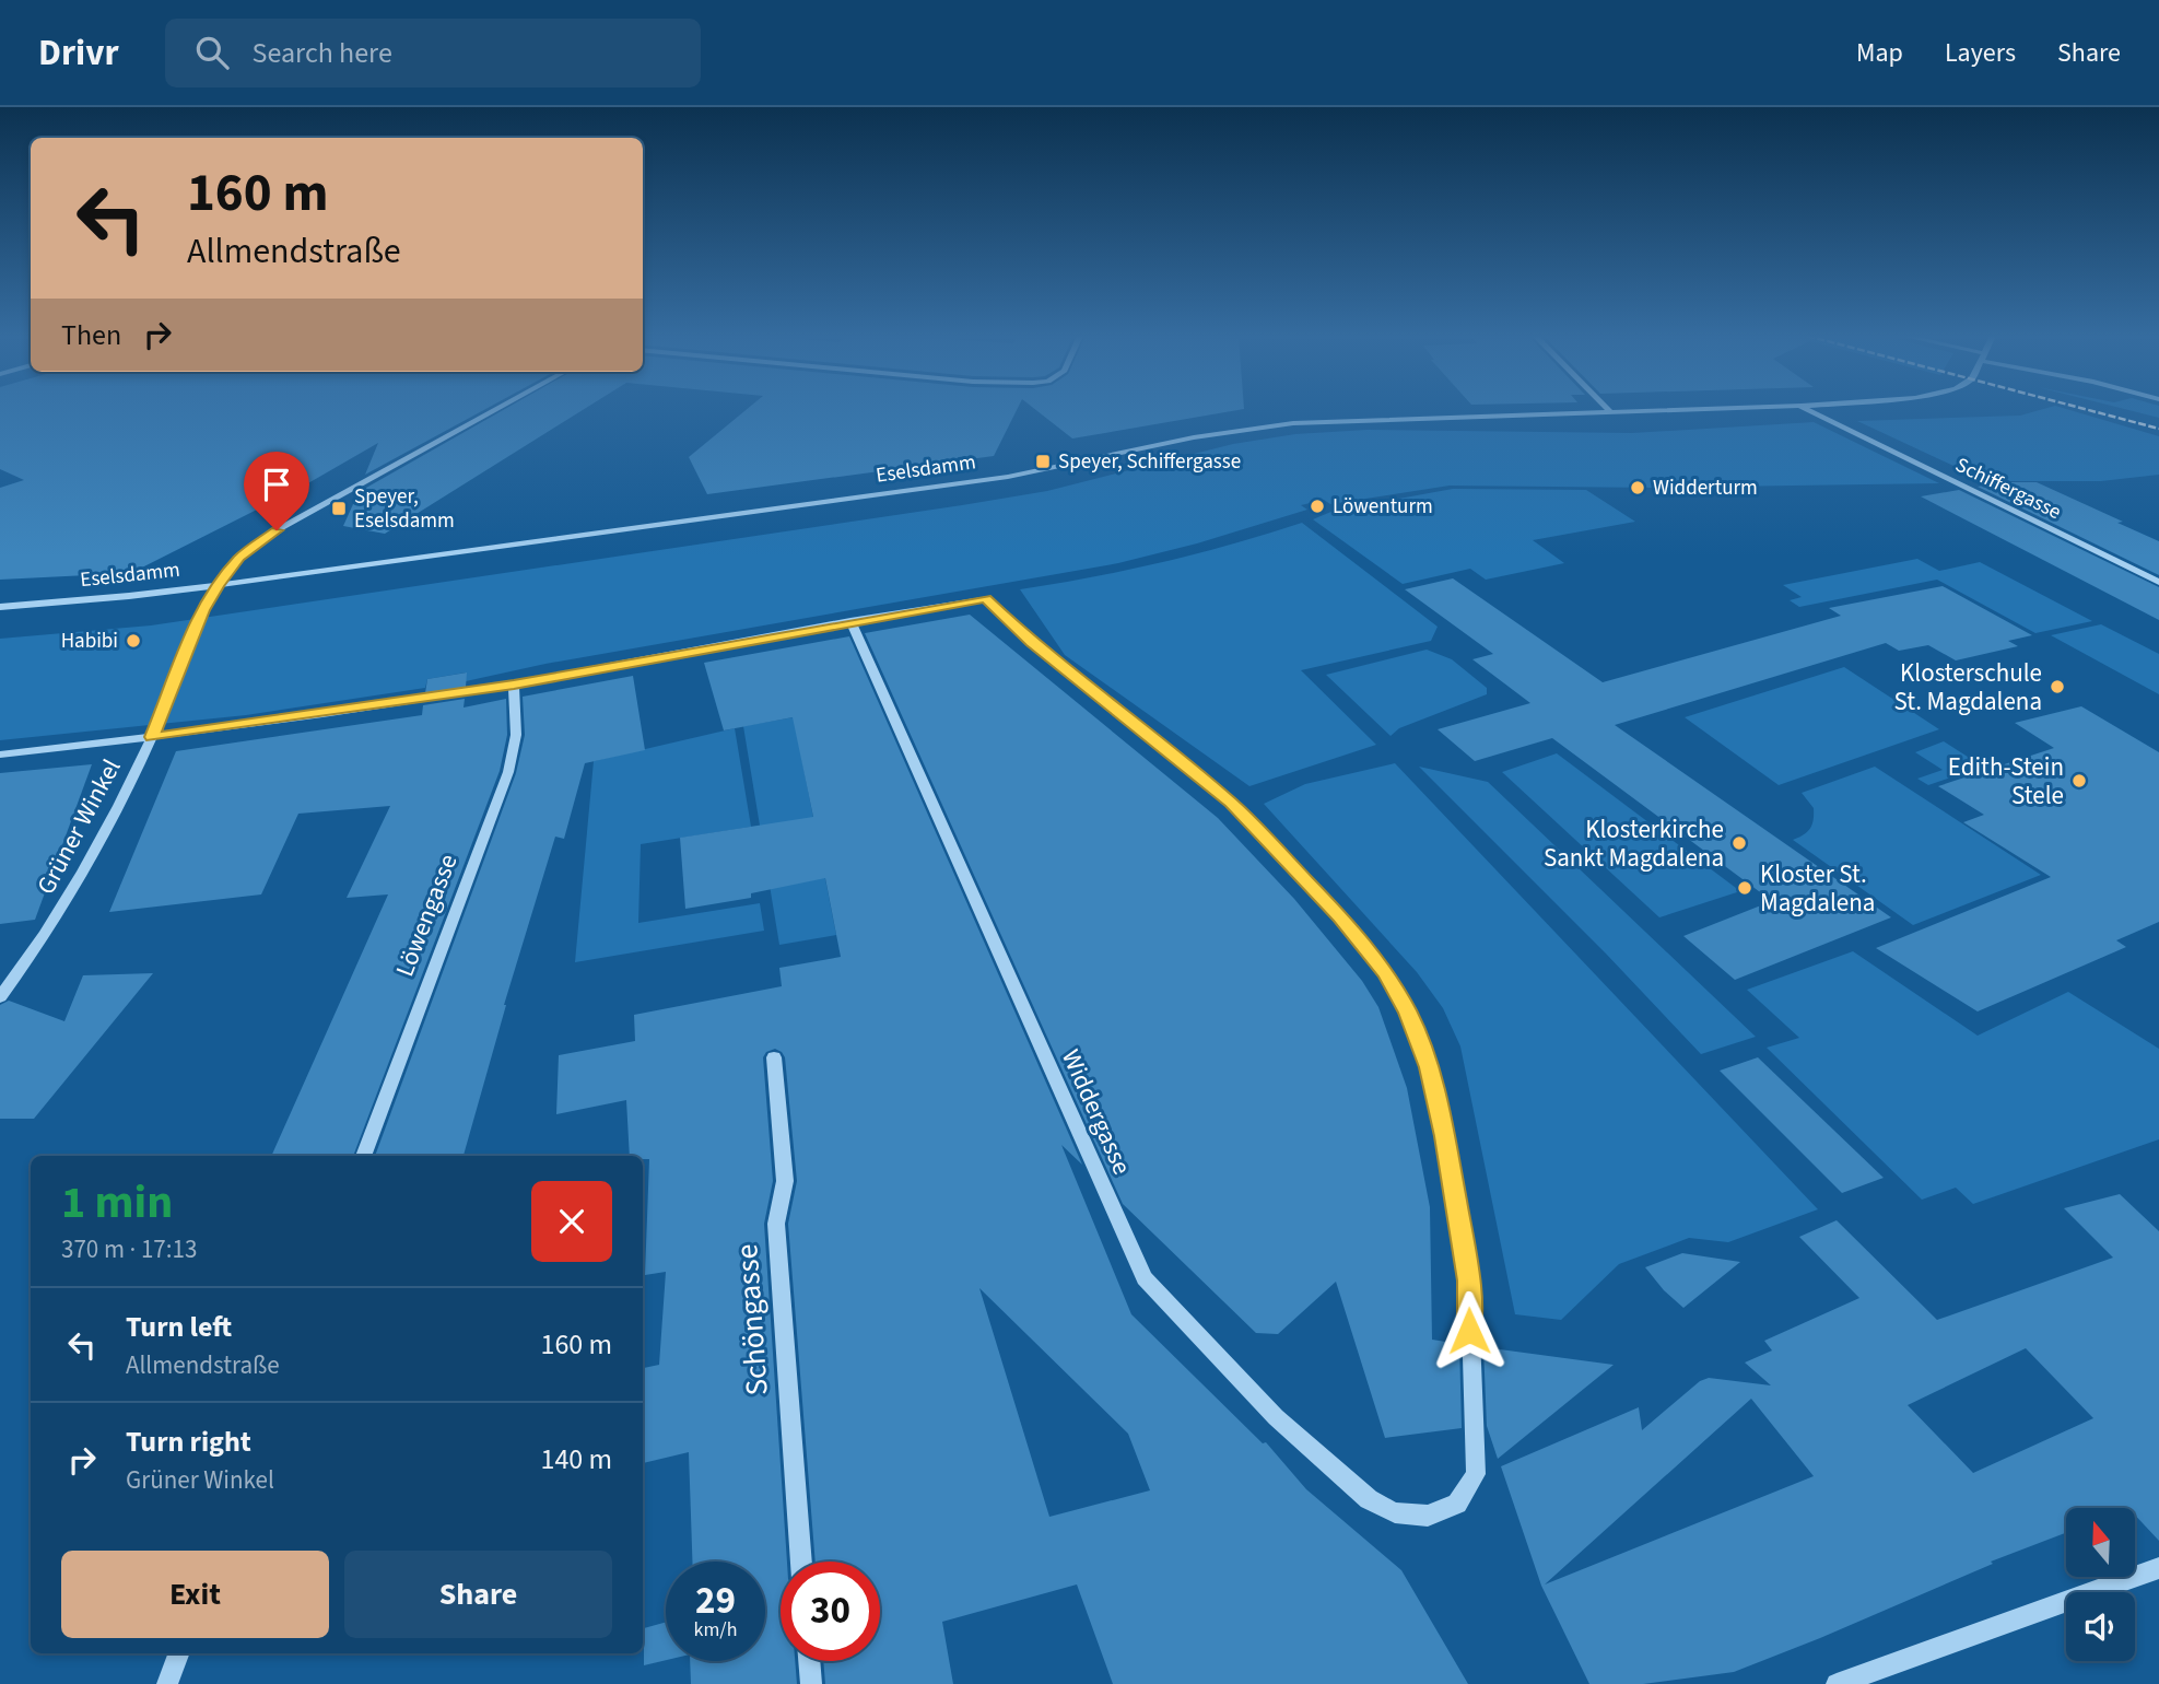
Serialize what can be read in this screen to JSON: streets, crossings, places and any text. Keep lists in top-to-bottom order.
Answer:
{
  "streets": {
    "street": [
      "Eselsdamm",
      "Schiffergasse",
      "Grüner Winkel",
      "Löwengasse",
      "Widdergasse",
      "Schöngasse"
    ]
  },
  "crossings": [
    ["Eselsdamm", "Grüner Winkel"]
  ],
  "places": {
    "transit": ["Speyer, Schiffergasse", "Speyer, Eselsdamm"],
    "other": [
      "Widderturm",
      "Löwenturm",
      "Habibi",
      "Klosterschule St. Magdalena",
      "Edith-Stein Stele",
      "Klosterkirche Sankt Magdalena",
      "Kloster St. Magdalena"
    ]
  },
  "north": "top",
  "page": {
    "header": "Drivr",
    "search": "Search here",
    "nav": ["Map", "Layers", "Share"],
    "turn": ["160 m", "Allmendstraße"],
    "then": "Then",
    "heading": ["1 min", "370 m · 17:13"],
    "list": [
      {
        "name": "Turn left",
        "note": "Allmendstraße",
        "value": "160 m"
      },
      {
        "name": "Turn right",
        "note": "Grüner Winkel",
        "value": "140 m"
      }
    ],
    "buttons": ["Exit", "Share"],
    "speed": "29 km/h",
    "limit": "30"
  }
}
